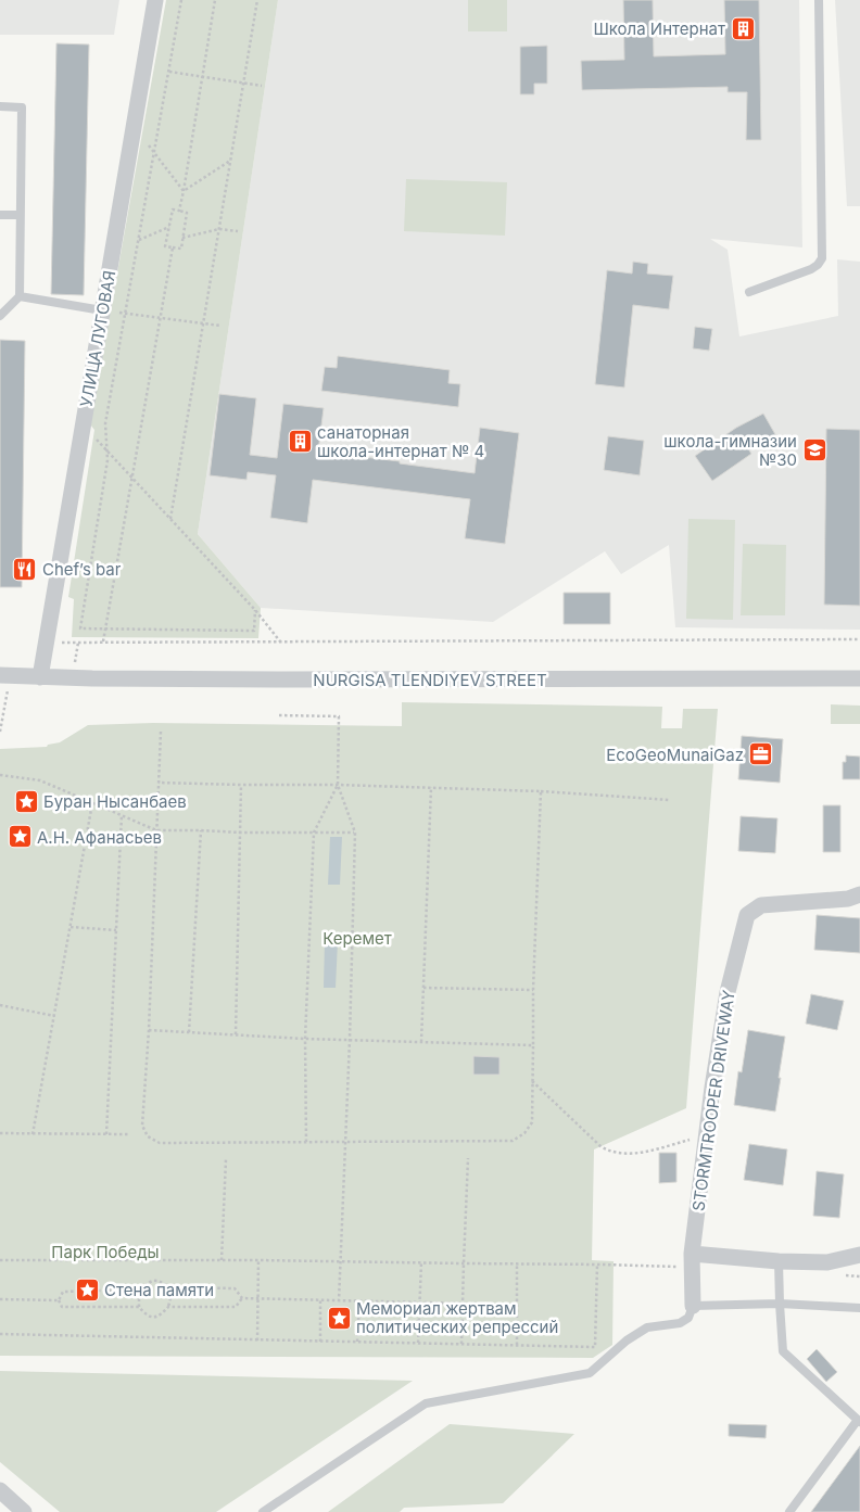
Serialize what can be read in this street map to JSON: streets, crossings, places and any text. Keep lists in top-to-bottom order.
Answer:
{
  "streets": {
    "street": ["УЛИЦА ЛУГОВАЯ", "NURGISA TLENDIYEV STREET", "STORMTROOPER DRIVEWAY"]
  },
  "crossings": [
    ["УЛИЦА ЛУГОВАЯ", "NURGISA TLENDIYEV STREET"]
  ],
  "parks": ["Керемет", "Парк Победы"],
  "places": {
    "building": ["Школа Интернат", "санаторная школа-интернат № 4"],
    "school or university": ["школа-гимназии №30"],
    "restaurant": ["Chef’s bar"],
    "office": ["EcoGeoMunaiGaz"],
    "place": [
      "Буран Нысанбаев",
      "А.Н. Афанасьев",
      "Стена памяти",
      "Мемориал жертвам политических репрессий"
    ]
  }
}
